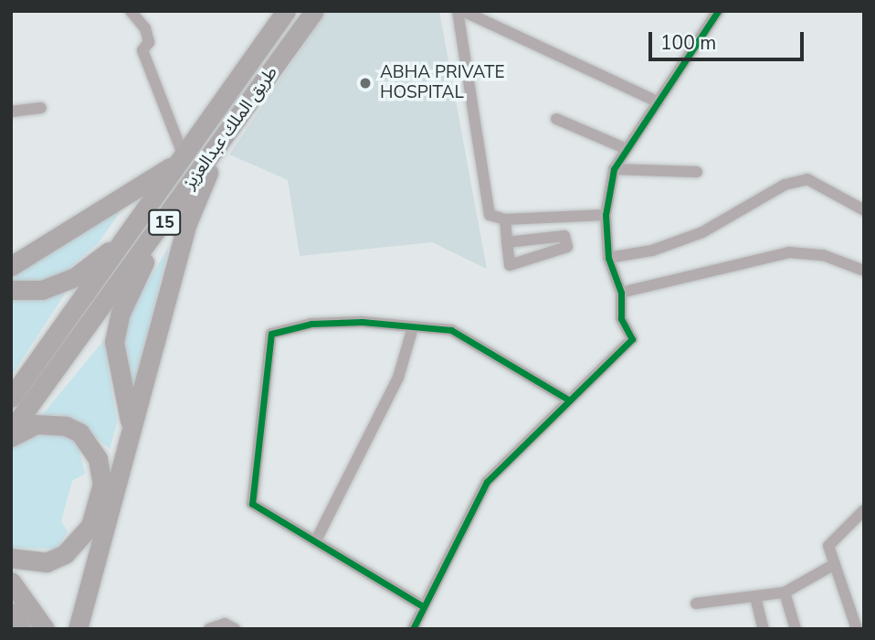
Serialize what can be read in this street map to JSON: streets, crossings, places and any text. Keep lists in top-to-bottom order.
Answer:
{
  "streets": {
    "highway": ["طريق الملك عبدالعزيز", "15"]
  },
  "places": ["ABHA PRIVATE HOSPITAL"],
  "scale_bar": "100 m"
}
